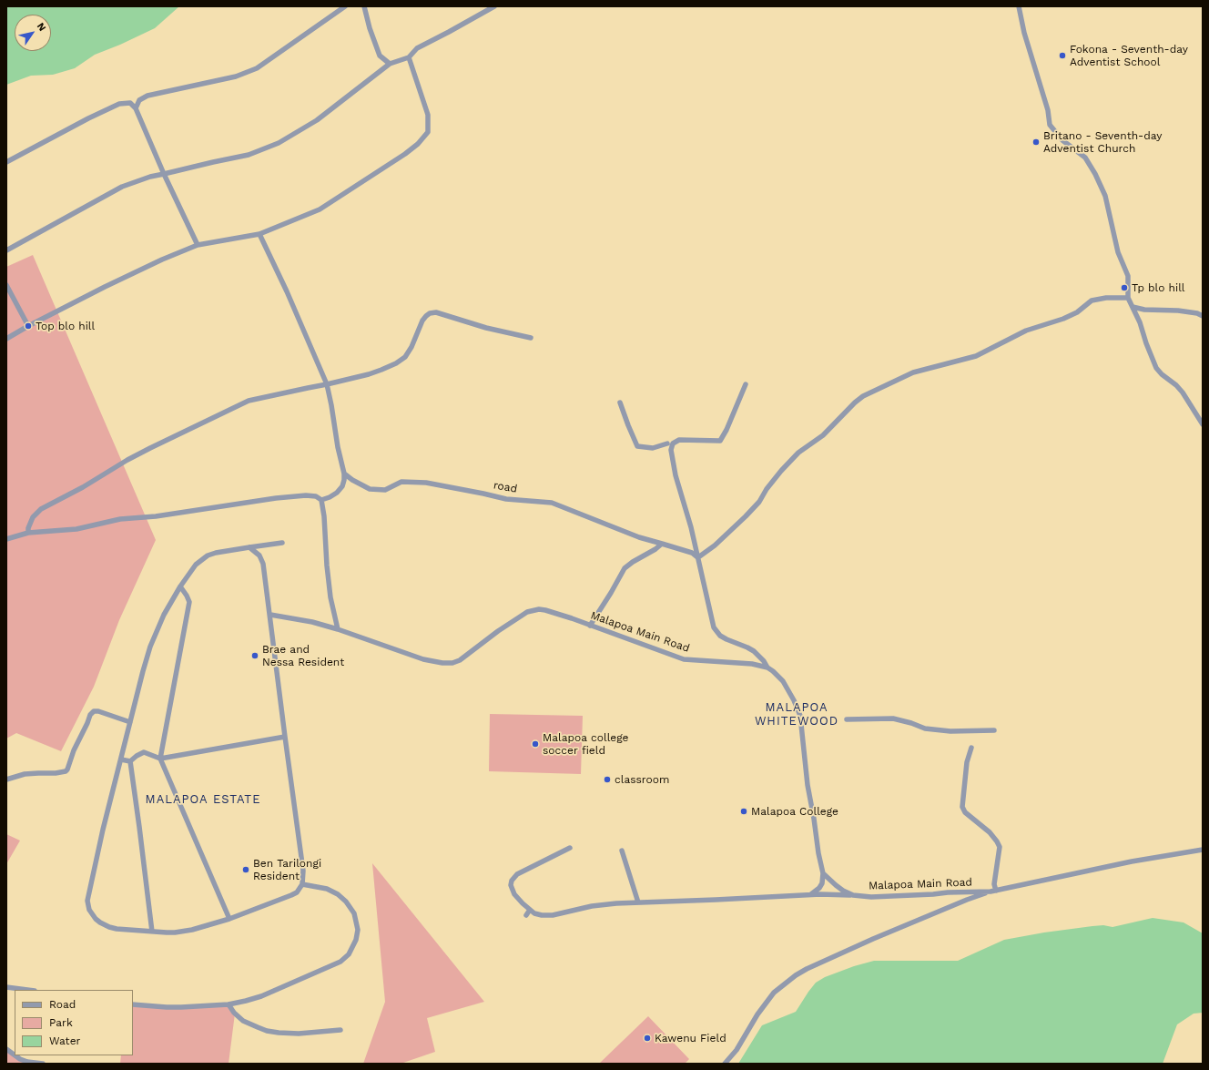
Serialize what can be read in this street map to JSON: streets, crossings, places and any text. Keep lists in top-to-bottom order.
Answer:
{
  "streets": {
    "street": ["road", "Malapoa Main Road"]
  },
  "districts": ["MALAPOA WHITEWOOD", "MALAPOA ESTATE"],
  "places": [
    "Fokona - Seventh-day Adventist School",
    "Britano - Seventh-day Adventist Church",
    "Tp blo hill",
    "Top blo hill",
    "Brae and Nessa Resident",
    "Malapoa college soccer field",
    "classroom",
    "Malapoa College",
    "Ben Tarilongi Resident",
    "Kawenu Field"
  ],
  "legend": ["Road", "Park", "Water"],
  "north": "top right"
}
